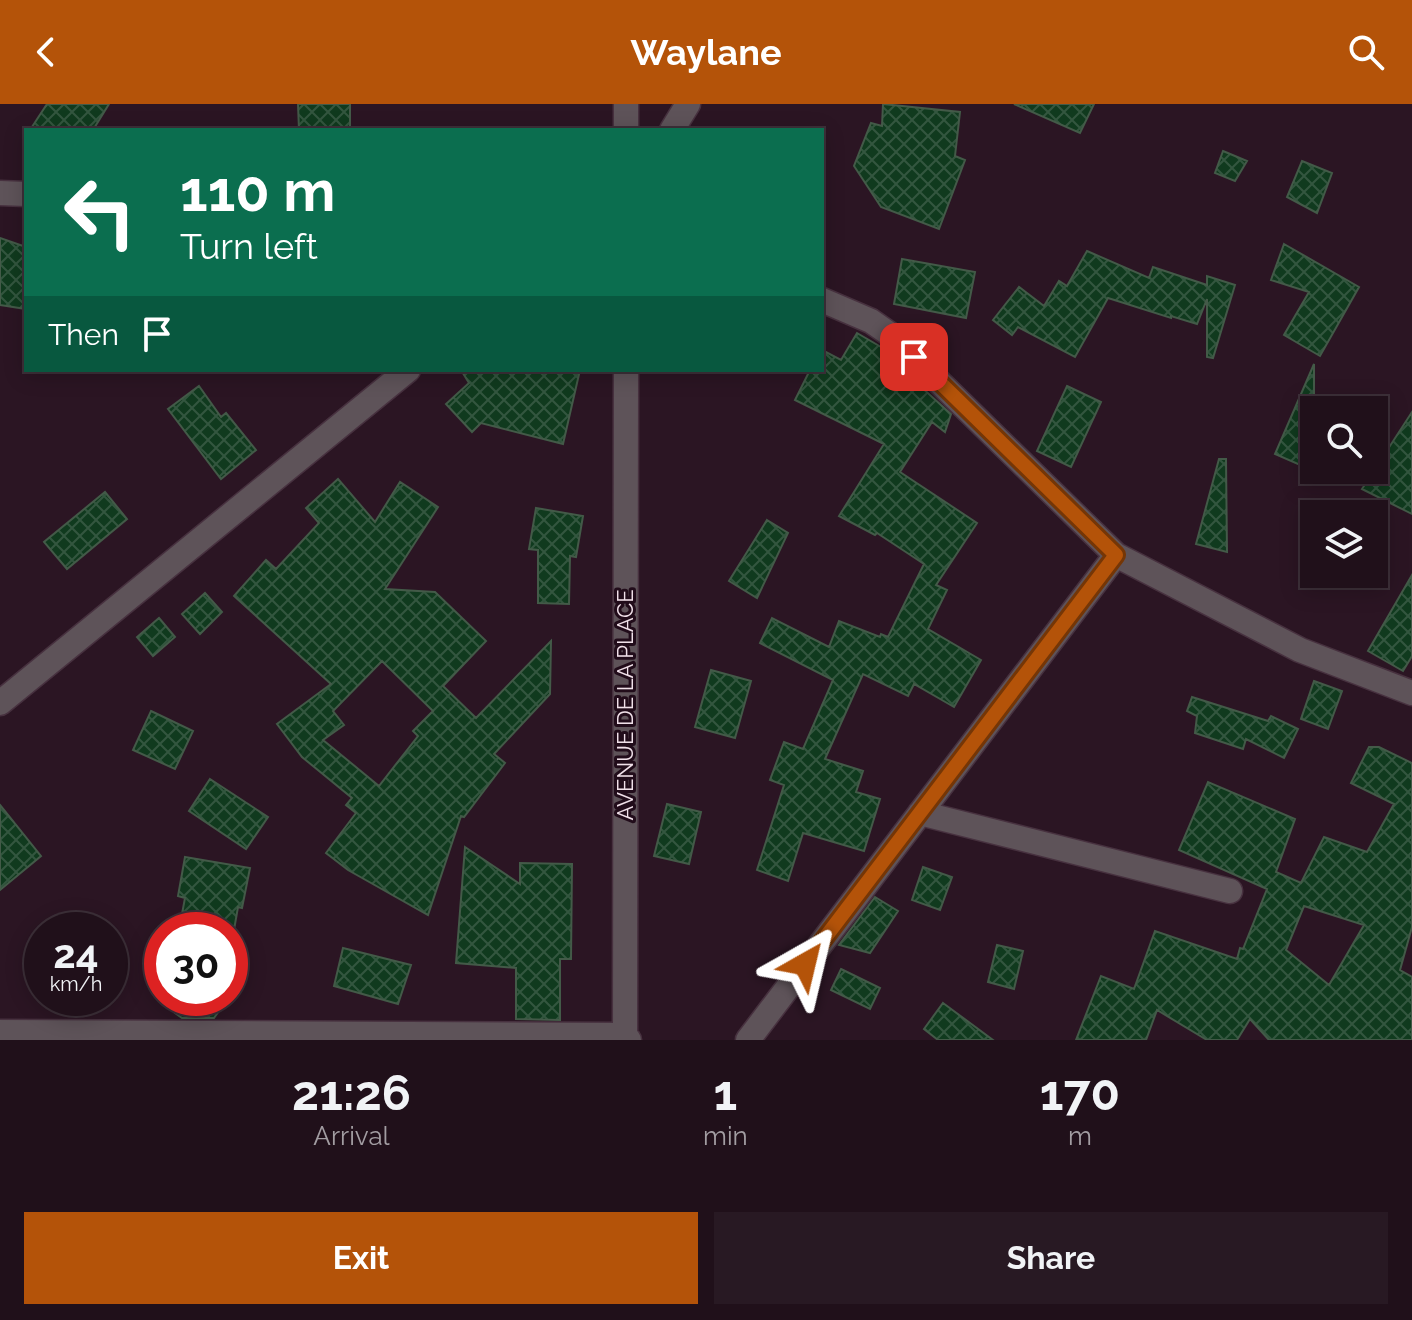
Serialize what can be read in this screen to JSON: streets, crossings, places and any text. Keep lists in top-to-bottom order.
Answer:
{
  "streets": {
    "street": ["AVENUE DE LA PLACE"]
  },
  "page": {
    "header": "Waylane",
    "turn": ["110 m", "Turn left"],
    "then": "Then",
    "speed": "24 km/h",
    "limit": "30",
    "eta": [
      "21:26",
      "Arrival",
      "1",
      "min",
      "170",
      "m"
    ],
    "buttons": ["Exit", "Share"]
  }
}
